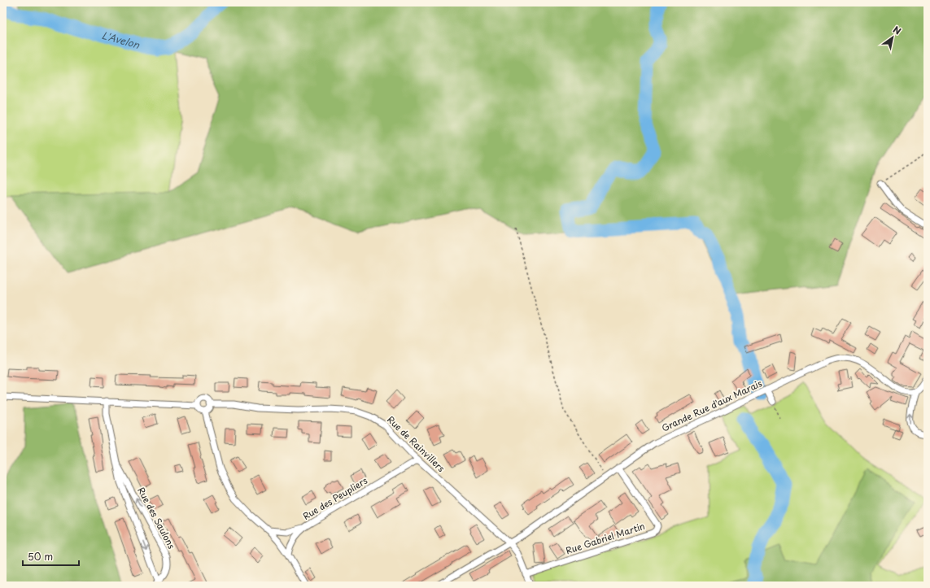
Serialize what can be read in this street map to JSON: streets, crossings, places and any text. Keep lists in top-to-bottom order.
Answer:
{
  "streets": {
    "street": [
      "Grande Rue d'aux Marais",
      "Rue de Rainvillers",
      "Rue des Peupliers",
      "Rue des Saulons",
      "Rue Gabriel Martin"
    ]
  },
  "crossings": [
    ["Grande Rue d'aux Marais", "Rue de Rainvillers"],
    ["Grande Rue d'aux Marais", "Rue Gabriel Martin"],
    ["Rue de Rainvillers", "Rue des Peupliers"],
    ["Rue de Rainvillers", "Rue Gabriel Martin"]
  ],
  "water": ["L'Avelon"],
  "scale_bar": "50 m",
  "north": "top right"
}
